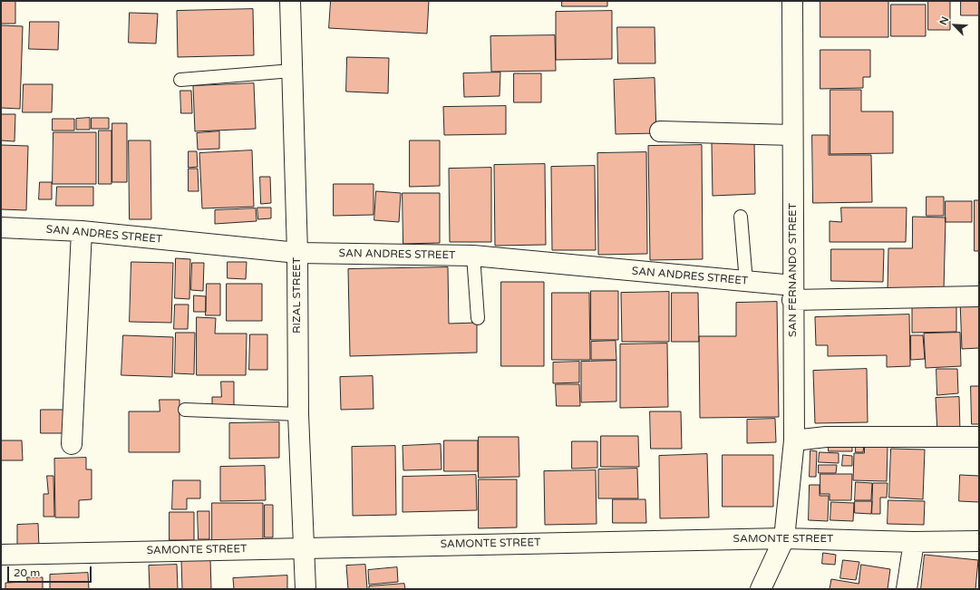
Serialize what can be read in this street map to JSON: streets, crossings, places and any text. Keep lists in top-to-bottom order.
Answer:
{
  "streets": {
    "street": [
      "SAN ANDRES STREET",
      "SAN FERNANDO STREET",
      "RIZAL STREET",
      "SAMONTE STREET"
    ]
  },
  "crossings": [
    ["SAN ANDRES STREET", "SAN FERNANDO STREET"],
    ["SAN ANDRES STREET", "RIZAL STREET"],
    ["SAN FERNANDO STREET", "SAMONTE STREET"],
    ["RIZAL STREET", "SAMONTE STREET"]
  ],
  "scale_bar": "20 m",
  "north": "top left"
}
